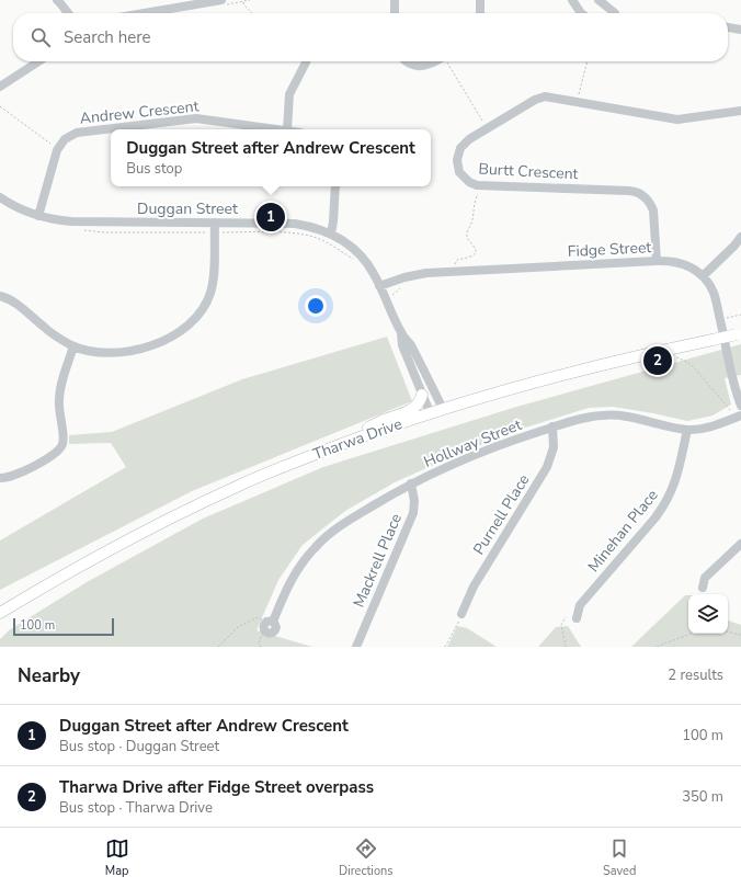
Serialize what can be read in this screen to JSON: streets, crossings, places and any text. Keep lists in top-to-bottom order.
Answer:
{
  "streets": {
    "main road": ["Tharwa Drive"],
    "street": [
      "Andrew Crescent",
      "Burtt Crescent",
      "Duggan Street",
      "Fidge Street",
      "Hollway Street",
      "Purnell Place",
      "Minehan Place",
      "Mackrell Place"
    ]
  },
  "crossings": [
    ["Burtt Crescent", "Fidge Street"],
    ["Duggan Street", "Fidge Street"],
    ["Duggan Street", "Tharwa Drive"],
    ["Hollway Street", "Purnell Place"],
    ["Hollway Street", "Minehan Place"],
    ["Hollway Street", "Mackrell Place"]
  ],
  "scale_bar": "100 m",
  "page": {
    "search": "Search here",
    "popup": ["Duggan Street after Andrew Crescent", "Bus stop"],
    "pins": ["1", "2"],
    "scale": "100 m",
    "heading": ["Nearby", "2 results"],
    "list": [
      {
        "mark": "1",
        "name": "Duggan Street after Andrew Crescent",
        "note": "Bus stop · Duggan Street",
        "value": "100 m"
      },
      {
        "mark": "2",
        "name": "Tharwa Drive after Fidge Street overpass",
        "note": "Bus stop · Tharwa Drive",
        "value": "350 m"
      }
    ],
    "nav": ["Map", "Directions", "Saved"]
  }
}
